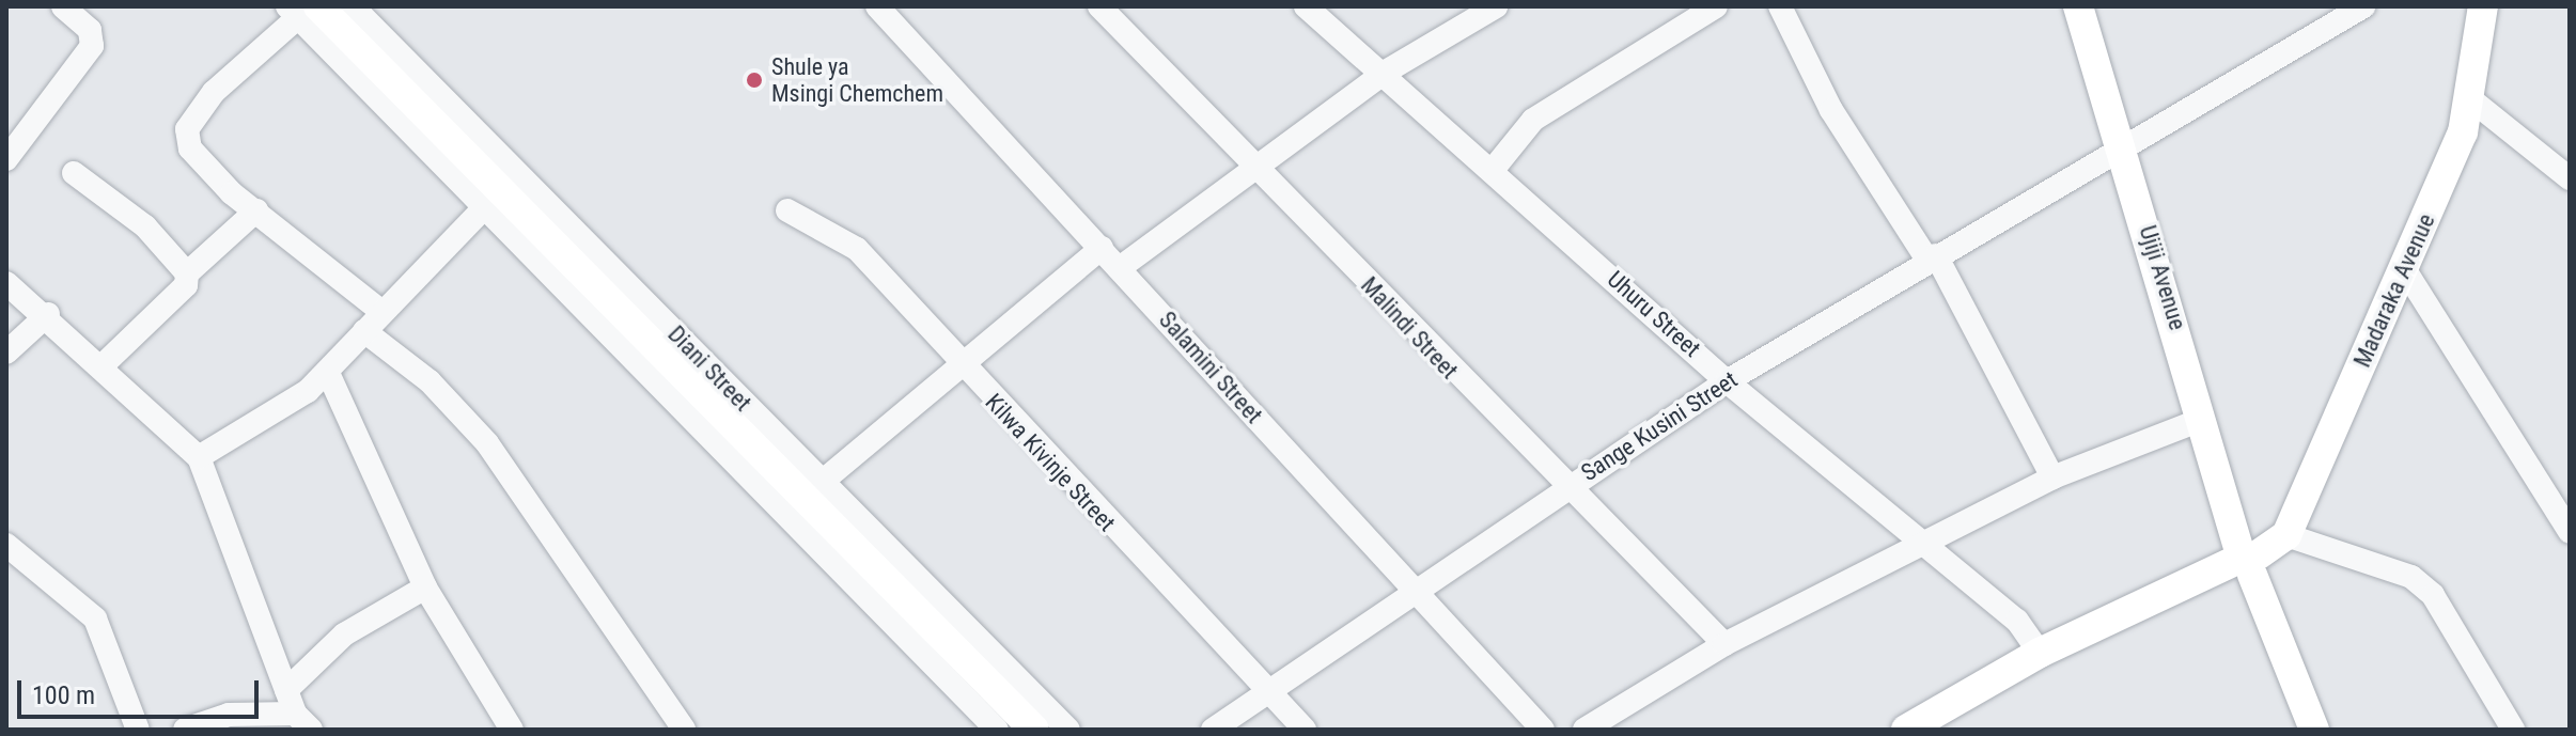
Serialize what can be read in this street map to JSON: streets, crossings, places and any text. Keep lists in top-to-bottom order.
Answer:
{
  "streets": {
    "main road": ["Ujiji Avenue", "Madaraka Avenue"],
    "street": [
      "Uhuru Street",
      "Malindi Street",
      "Salamini Street",
      "Diani Street",
      "Sange Kusini Street",
      "Kilwa Kivinje Street"
    ]
  },
  "crossings": [
    ["Ujiji Avenue", "Sange Kusini Street"],
    ["Uhuru Street", "Sange Kusini Street"],
    ["Malindi Street", "Sange Kusini Street"],
    ["Salamini Street", "Sange Kusini Street"],
    ["Sange Kusini Street", "Kilwa Kivinje Street"]
  ],
  "places": ["Shule ya Msingi Chemchem"],
  "scale_bar": "100 m"
}
